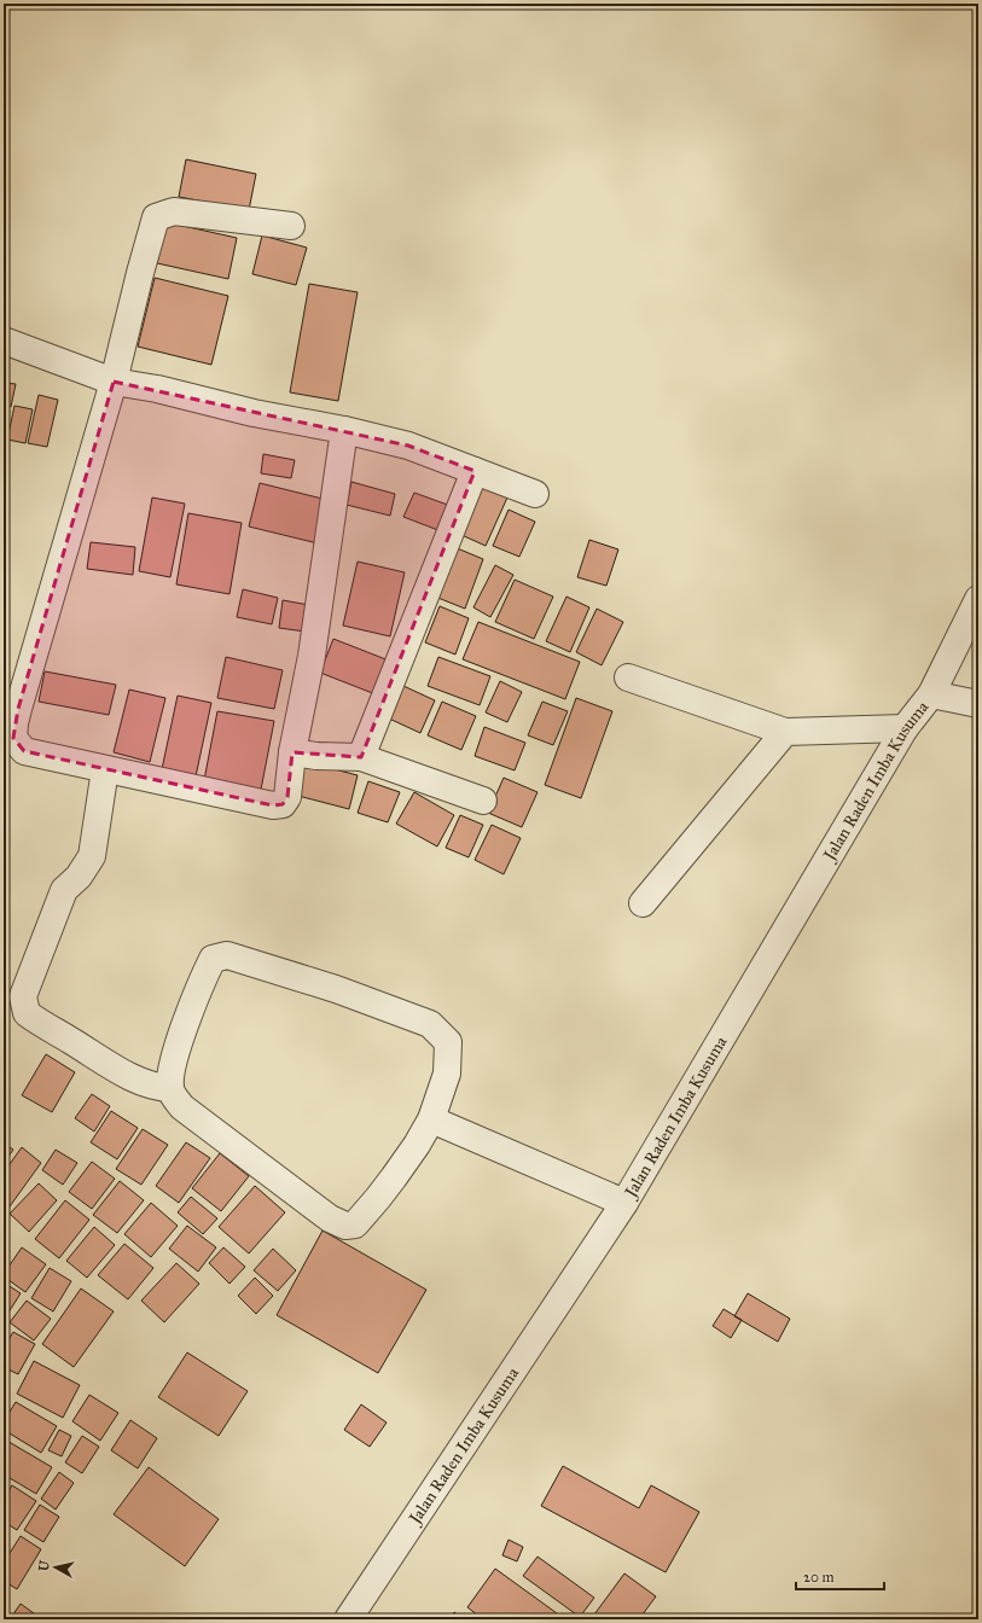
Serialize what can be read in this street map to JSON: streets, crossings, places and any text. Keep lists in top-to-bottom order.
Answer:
{
  "streets": {
    "street": ["Jalan Raden Imba Kusuma"]
  },
  "scale_bar": "20 m",
  "north": "left"
}
